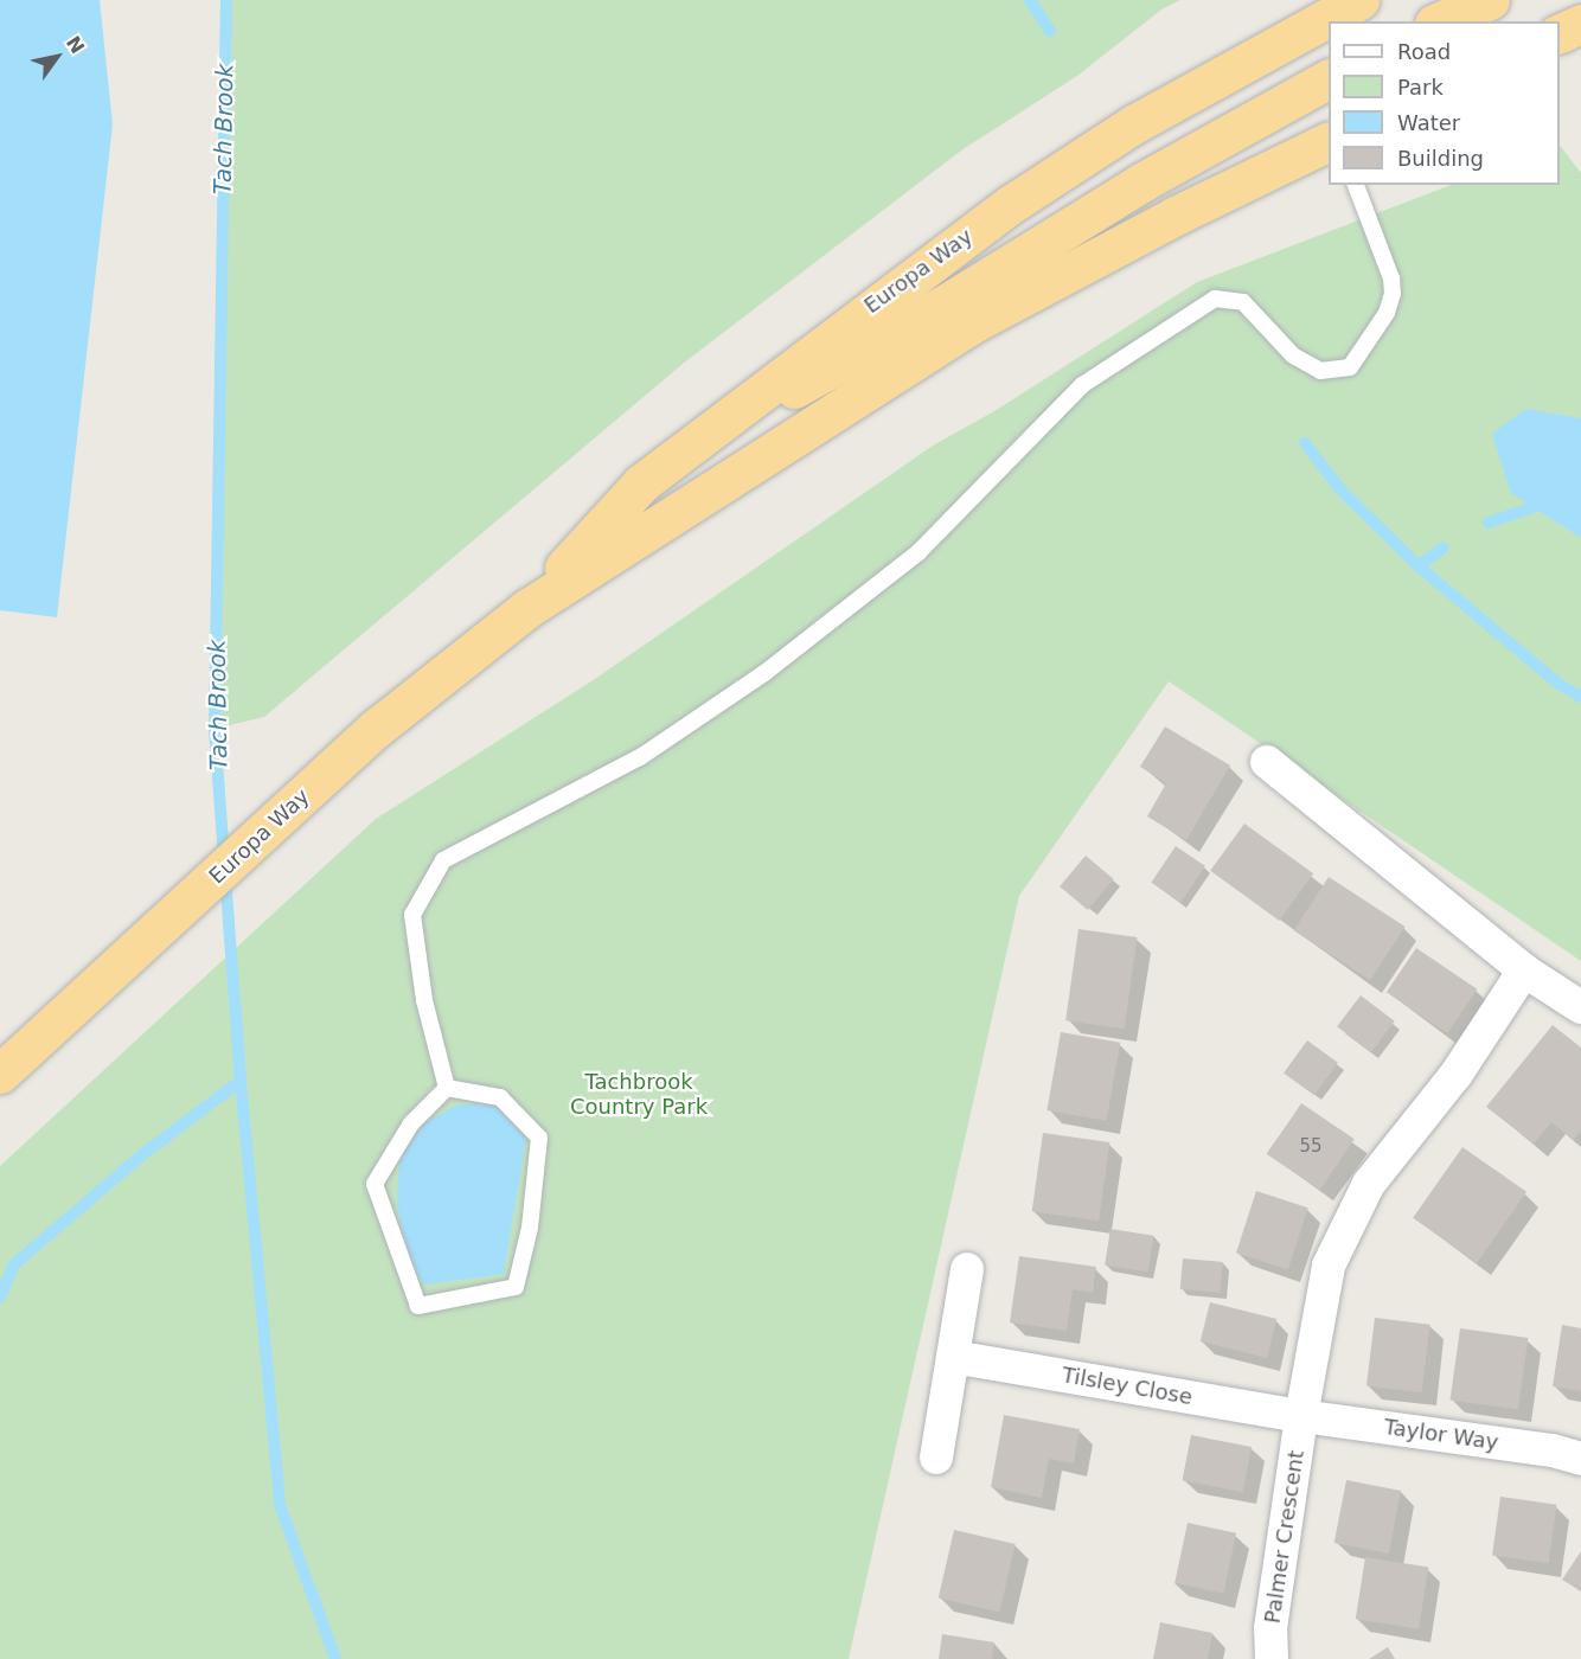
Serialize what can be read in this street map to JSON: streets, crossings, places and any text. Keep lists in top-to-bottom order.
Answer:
{
  "streets": {
    "highway": ["Europa Way"],
    "street": ["Tilsley Close", "Taylor Way", "Palmer Crescent"]
  },
  "crossings": [
    ["Tilsley Close", "Taylor Way"],
    ["Tilsley Close", "Palmer Crescent"],
    ["Taylor Way", "Palmer Crescent"]
  ],
  "water": ["Tach Brook"],
  "parks": ["Tachbrook Country Park"],
  "house_numbers": ["55"],
  "legend": [
    "Road",
    "Park",
    "Water",
    "Building"
  ],
  "north": "top right"
}
